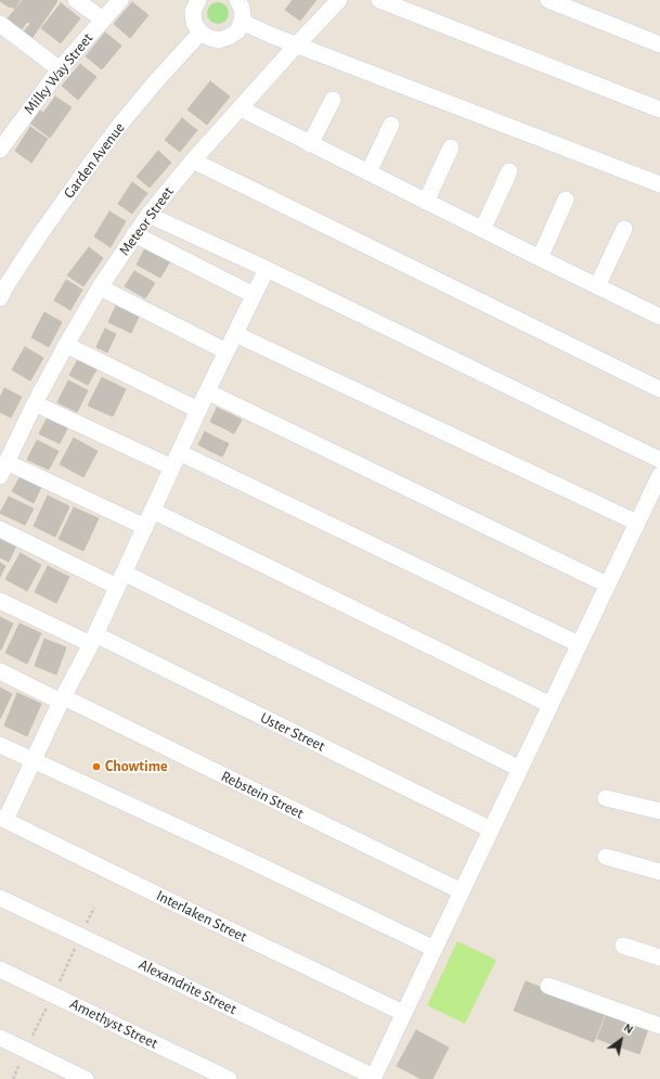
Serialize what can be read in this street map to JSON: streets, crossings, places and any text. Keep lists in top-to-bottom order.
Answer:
{
  "streets": {
    "street": [
      "Milky Way Street",
      "Garden Avenue",
      "Meteor Street",
      "Uster Street",
      "Rebstein Street",
      "Interlaken Street",
      "Alexandrite Street",
      "Amethyst Street"
    ]
  },
  "places": ["Chowtime"],
  "north": "top right"
}
